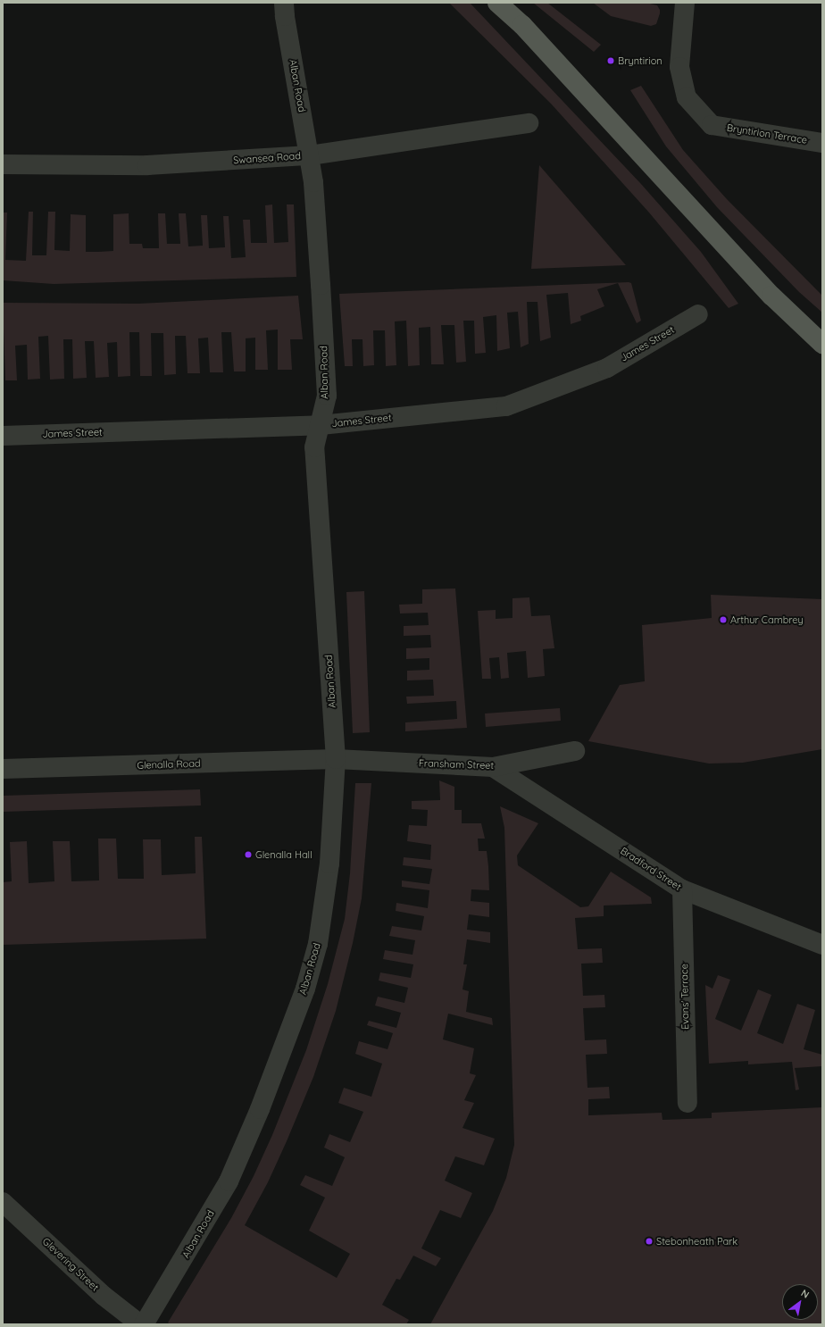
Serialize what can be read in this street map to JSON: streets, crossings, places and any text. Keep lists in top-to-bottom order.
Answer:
{
  "streets": {
    "street": [
      "Alban Road",
      "Bryntirion Terrace",
      "Swansea Road",
      "James Street",
      "Glenalla Road",
      "Fransham Street",
      "Bradford Street",
      "Evans' Terrace",
      "Glevering Street"
    ]
  },
  "crossings": [
    ["Alban Road", "Swansea Road"],
    ["Alban Road", "James Street"],
    ["Alban Road", "Glenalla Road"],
    ["Alban Road", "Fransham Street"],
    ["Glenalla Road", "Fransham Street"],
    ["Fransham Street", "Bradford Street"],
    ["Bradford Street", "Evans' Terrace"]
  ],
  "places": [
    "Bryntirion",
    "Arthur Cambrey",
    "Glenalla Hall",
    "Stebonheath Park"
  ],
  "north": "top right"
}
